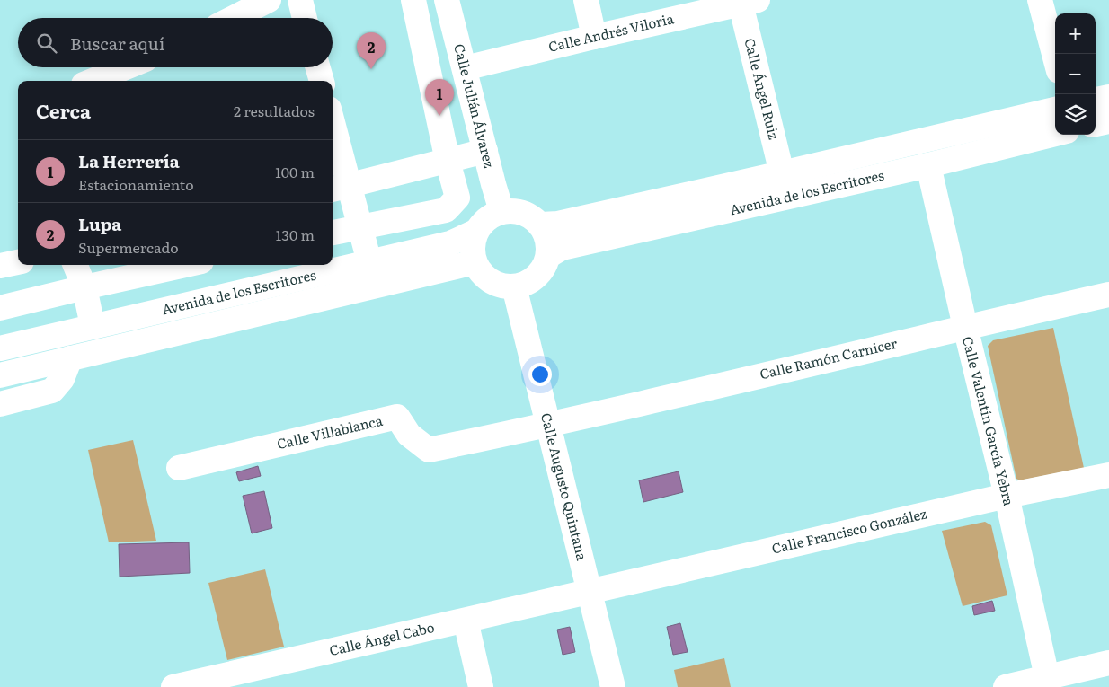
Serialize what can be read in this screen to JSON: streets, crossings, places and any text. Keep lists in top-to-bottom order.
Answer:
{
  "streets": {
    "street": [
      "Calle Andrés Viloria",
      "Calle Ángel Ruiz",
      "Calle Julián Álvarez",
      "Avenida de los Escritores",
      "Calle Ramón Carnicer",
      "Calle Valentín García Yebra",
      "Calle Villablanca",
      "Calle Augusto Quintana",
      "Calle Francisco González",
      "Calle Ángel Cabo"
    ]
  },
  "crossings": [
    ["Calle Andrés Viloria", "Calle Ángel Ruiz"],
    ["Calle Andrés Viloria", "Calle Julián Álvarez"],
    ["Calle Ángel Ruiz", "Avenida de los Escritores"],
    ["Calle Julián Álvarez", "Avenida de los Escritores"],
    ["Calle Julián Álvarez", "Calle Augusto Quintana"],
    ["Avenida de los Escritores", "Calle Valentín García Yebra"],
    ["Avenida de los Escritores", "Calle Augusto Quintana"],
    ["Calle Ramón Carnicer", "Calle Valentín García Yebra"],
    ["Calle Ramón Carnicer", "Calle Villablanca"],
    ["Calle Ramón Carnicer", "Calle Augusto Quintana"],
    ["Calle Valentín García Yebra", "Calle Francisco González"],
    ["Calle Villablanca", "Calle Augusto Quintana"],
    ["Calle Augusto Quintana", "Calle Francisco González"],
    ["Calle Augusto Quintana", "Calle Ángel Cabo"],
    ["Calle Francisco González", "Calle Ángel Cabo"]
  ],
  "page": {
    "map_buttons": ["+", "−"],
    "search": "Buscar aquí",
    "pins": ["2", "1"],
    "heading": ["Cerca", "2 resultados"],
    "list": [
      {
        "mark": "1",
        "name": "La Herrería",
        "note": "Estacionamiento",
        "value": "100 m"
      },
      {
        "mark": "2",
        "name": "Lupa",
        "note": "Supermercado",
        "value": "130 m"
      }
    ]
  }
}
